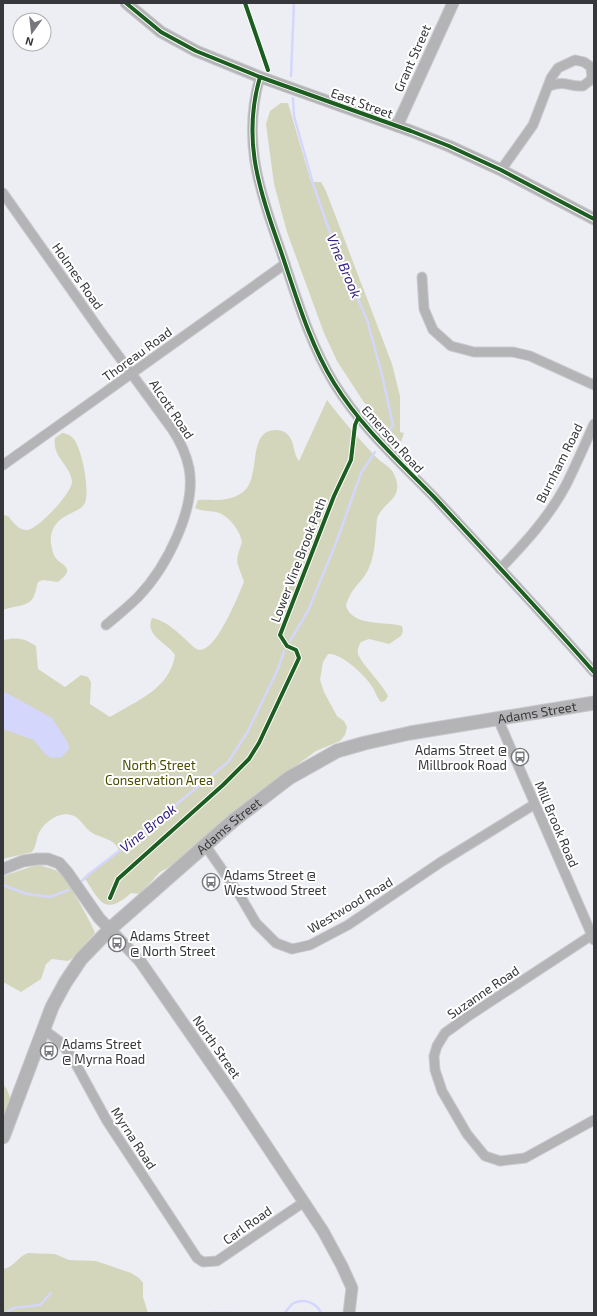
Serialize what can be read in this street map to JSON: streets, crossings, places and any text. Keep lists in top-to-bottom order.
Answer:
{
  "streets": {
    "main road": ["Adams Street"],
    "street": [
      "Grant Street",
      "East Street",
      "Holmes Road",
      "Thoreau Road",
      "Alcott Road",
      "Emerson Road",
      "Burnham Road",
      "Mill Brook Road",
      "Westwood Road",
      "Suzanne Road",
      "North Street",
      "Myrna Road",
      "Carl Road"
    ],
    "cycle path": ["Lower Vine Brook Path"]
  },
  "crossings": [
    ["Grant Street", "East Street"],
    ["East Street", "Emerson Road"],
    ["Holmes Road", "Thoreau Road"],
    ["Holmes Road", "Alcott Road"],
    ["Thoreau Road", "Alcott Road"],
    ["Thoreau Road", "Emerson Road"],
    ["Emerson Road", "Burnham Road"],
    ["Adams Street", "Mill Brook Road"],
    ["Adams Street", "Westwood Road"],
    ["Adams Street", "North Street"],
    ["Adams Street", "Myrna Road"],
    ["Mill Brook Road", "Westwood Road"],
    ["Mill Brook Road", "Suzanne Road"],
    ["North Street", "Carl Road"],
    ["Myrna Road", "Carl Road"]
  ],
  "water": ["Vine Brook"],
  "parks": ["North Street Conservation Area"],
  "places": {
    "bus stop": [
      "Adams Street @ Millbrook Road",
      "Adams Street @ Westwood Street",
      "Adams Street @ North Street",
      "Adams Street @ Myrna Road"
    ]
  },
  "north": "bottom"
}
